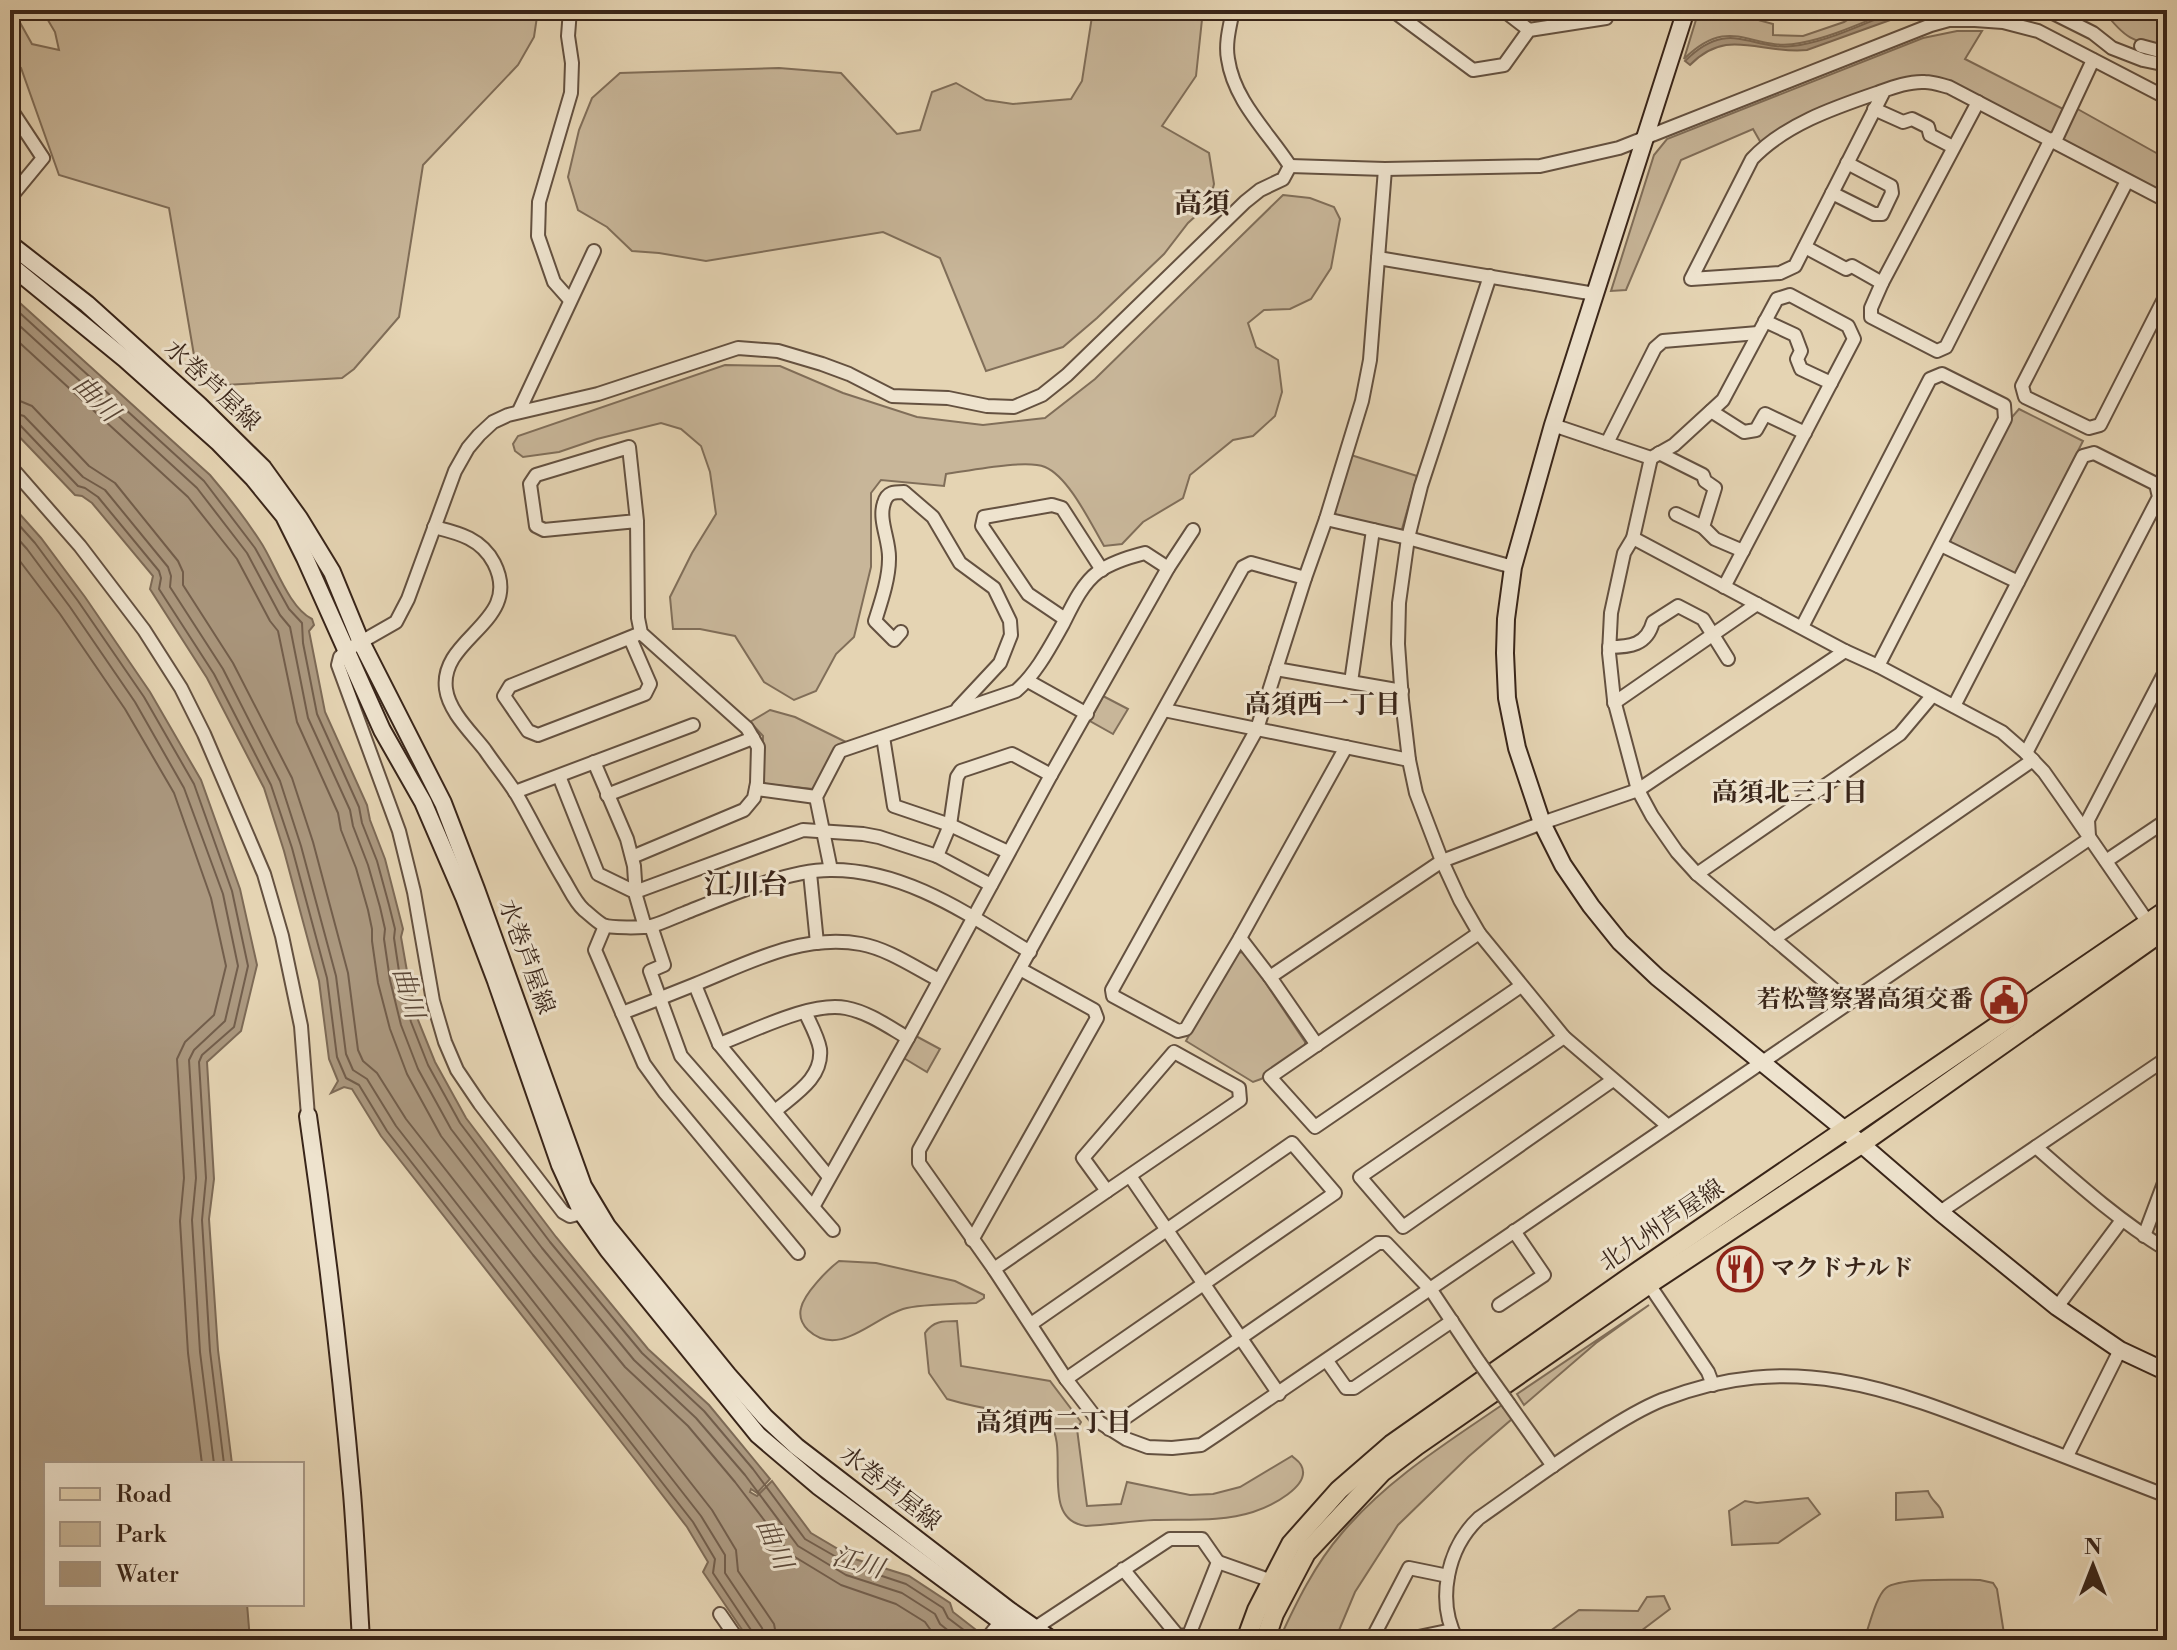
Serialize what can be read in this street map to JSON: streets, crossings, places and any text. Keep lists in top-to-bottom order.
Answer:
{
  "streets": {
    "main road": ["水巻芦屋線", "北九州芦屋線"]
  },
  "districts": [
    "高須",
    "高須西一丁目",
    "高須北三丁目",
    "江川台",
    "高須西二丁目"
  ],
  "water": ["曲川", "江川"],
  "places": {
    "public building": ["若松警察署高須交番"],
    "restaurant": ["マクドナルド"]
  },
  "legend": ["Road", "Park", "Water"],
  "north": "top"
}
